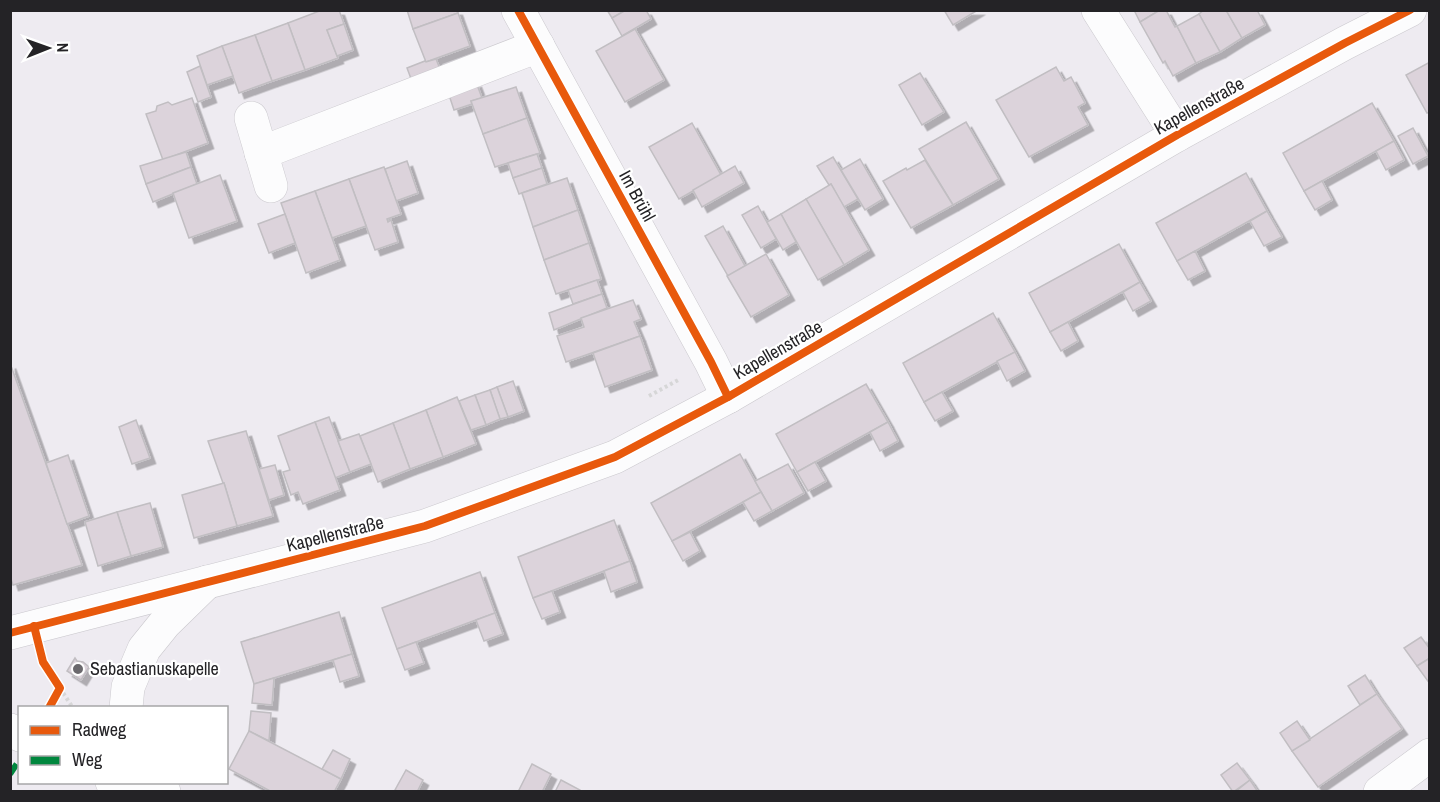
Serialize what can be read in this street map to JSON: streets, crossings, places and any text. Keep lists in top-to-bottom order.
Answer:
{
  "streets": {
    "street": ["Kapellenstraße", "Im Brühl"]
  },
  "crossings": [
    ["Kapellenstraße", "Im Brühl"]
  ],
  "places": ["Sebastianuskapelle"],
  "legend": ["Radweg", "Weg"],
  "north": "right"
}
